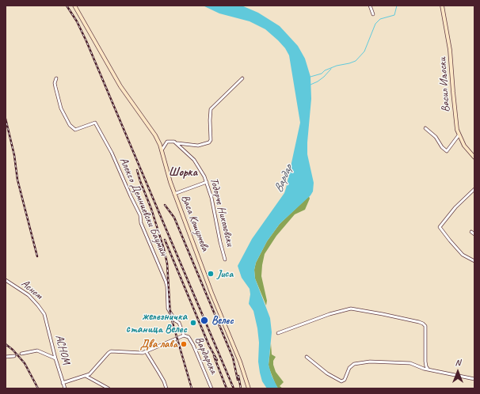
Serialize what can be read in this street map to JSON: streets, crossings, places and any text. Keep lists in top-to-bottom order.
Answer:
{
  "streets": {
    "main road": ["Васил Иљоски", "Васа Кошулчева"],
    "street": [
      "Алексо Демниевски Бауман",
      "Тодорче Николовски",
      "Асном",
      "АСНОМ",
      "Вардарска"
    ]
  },
  "crossings": [
    ["Алексо Демниевски Бауман", "Вардарска"],
    ["Асном", "АСНОМ"],
    ["АСНОМ", "Вардарска"]
  ],
  "districts": ["Шорка"],
  "water": ["Вардар"],
  "places": [
    "Juca",
    "Велес",
    "железничка станица Велес",
    "Два лава"
  ],
  "north": "top"
}
